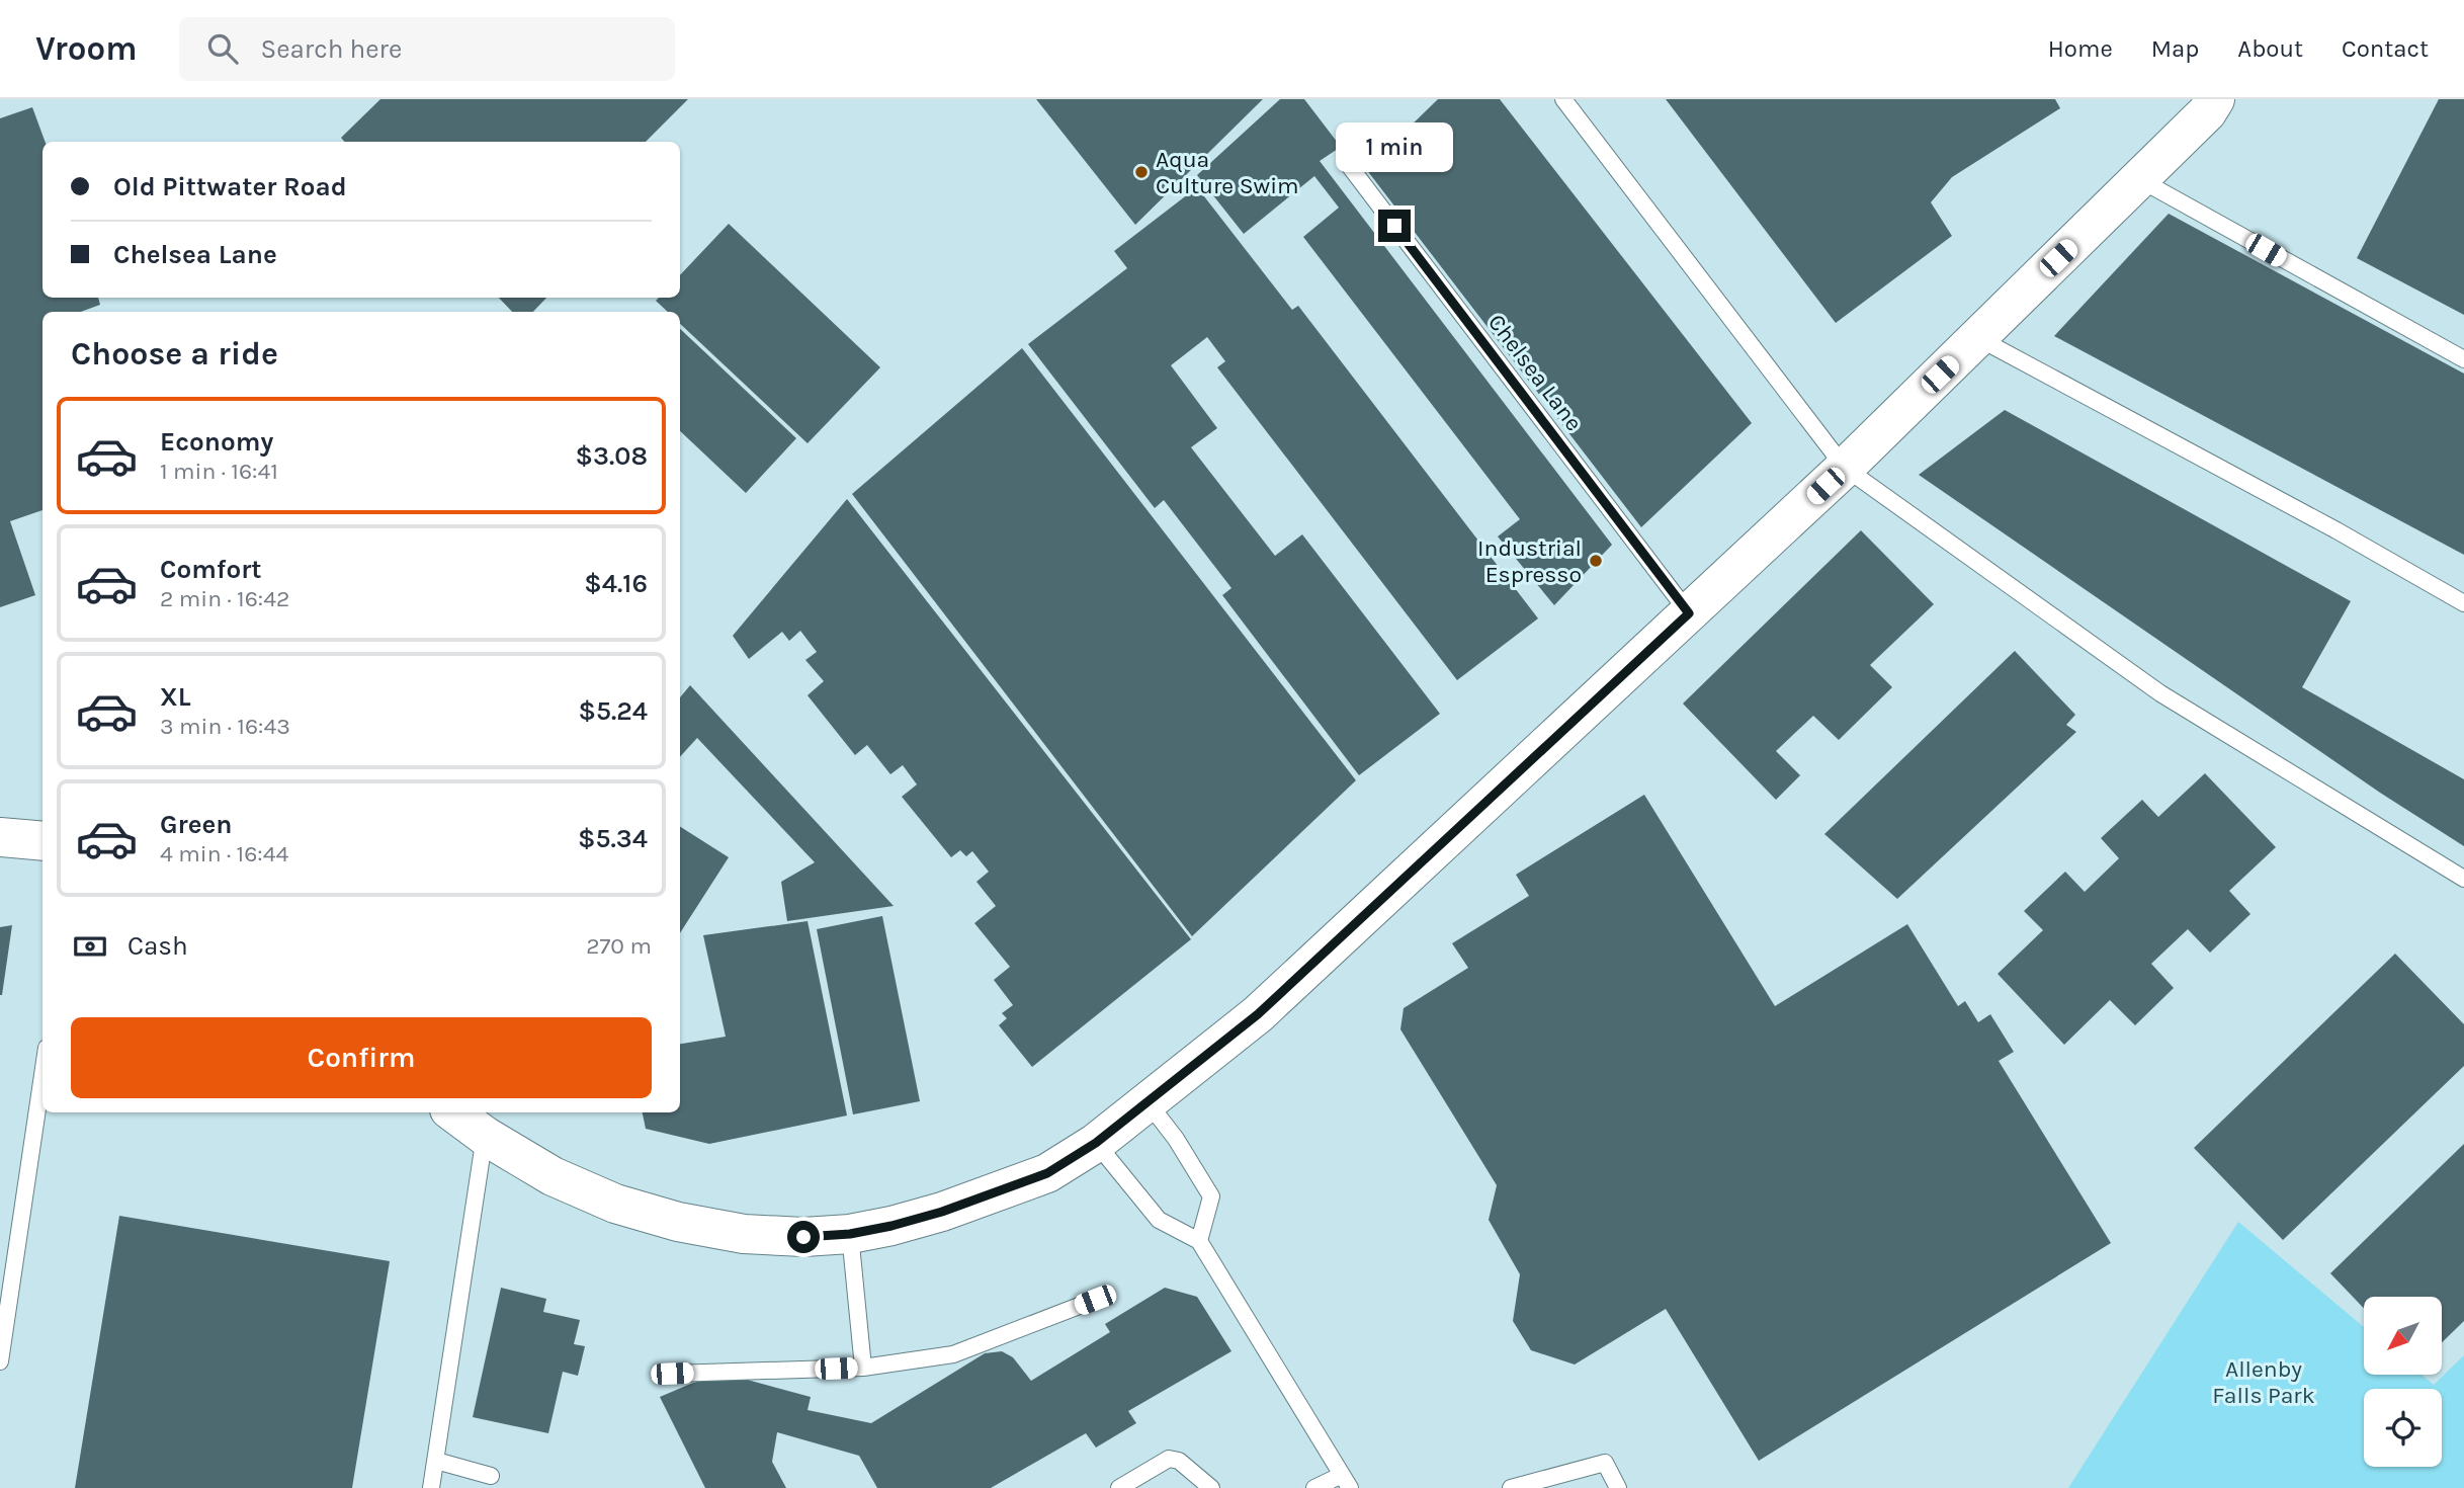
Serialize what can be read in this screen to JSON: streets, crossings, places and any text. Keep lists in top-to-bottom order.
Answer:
{
  "streets": {
    "lane": ["Chelsea Lane"]
  },
  "parks": ["Allenby Falls Park"],
  "places": ["Aqua Culture Swim", "Industrial Espresso"],
  "north": "bottom left",
  "page": {
    "header": "Vroom",
    "search": "Search here",
    "nav": [
      "Home",
      "Map",
      "About",
      "Contact"
    ],
    "bubble": "1 min",
    "banner": ["Old Pittwater Road", "Chelsea Lane"],
    "heading": "Choose a ride",
    "list": [
      {
        "name": "Economy",
        "note": "1 min · 16:41",
        "value": "$3.08"
      },
      {
        "name": "Comfort",
        "note": "2 min · 16:42",
        "value": "$4.16"
      },
      {
        "name": "XL",
        "note": "3 min · 16:43",
        "value": "$5.24"
      },
      {
        "name": "Green",
        "note": "4 min · 16:44",
        "value": "$5.34"
      }
    ],
    "pay": ["Cash", "270 m"],
    "buttons": "Confirm"
  }
}
